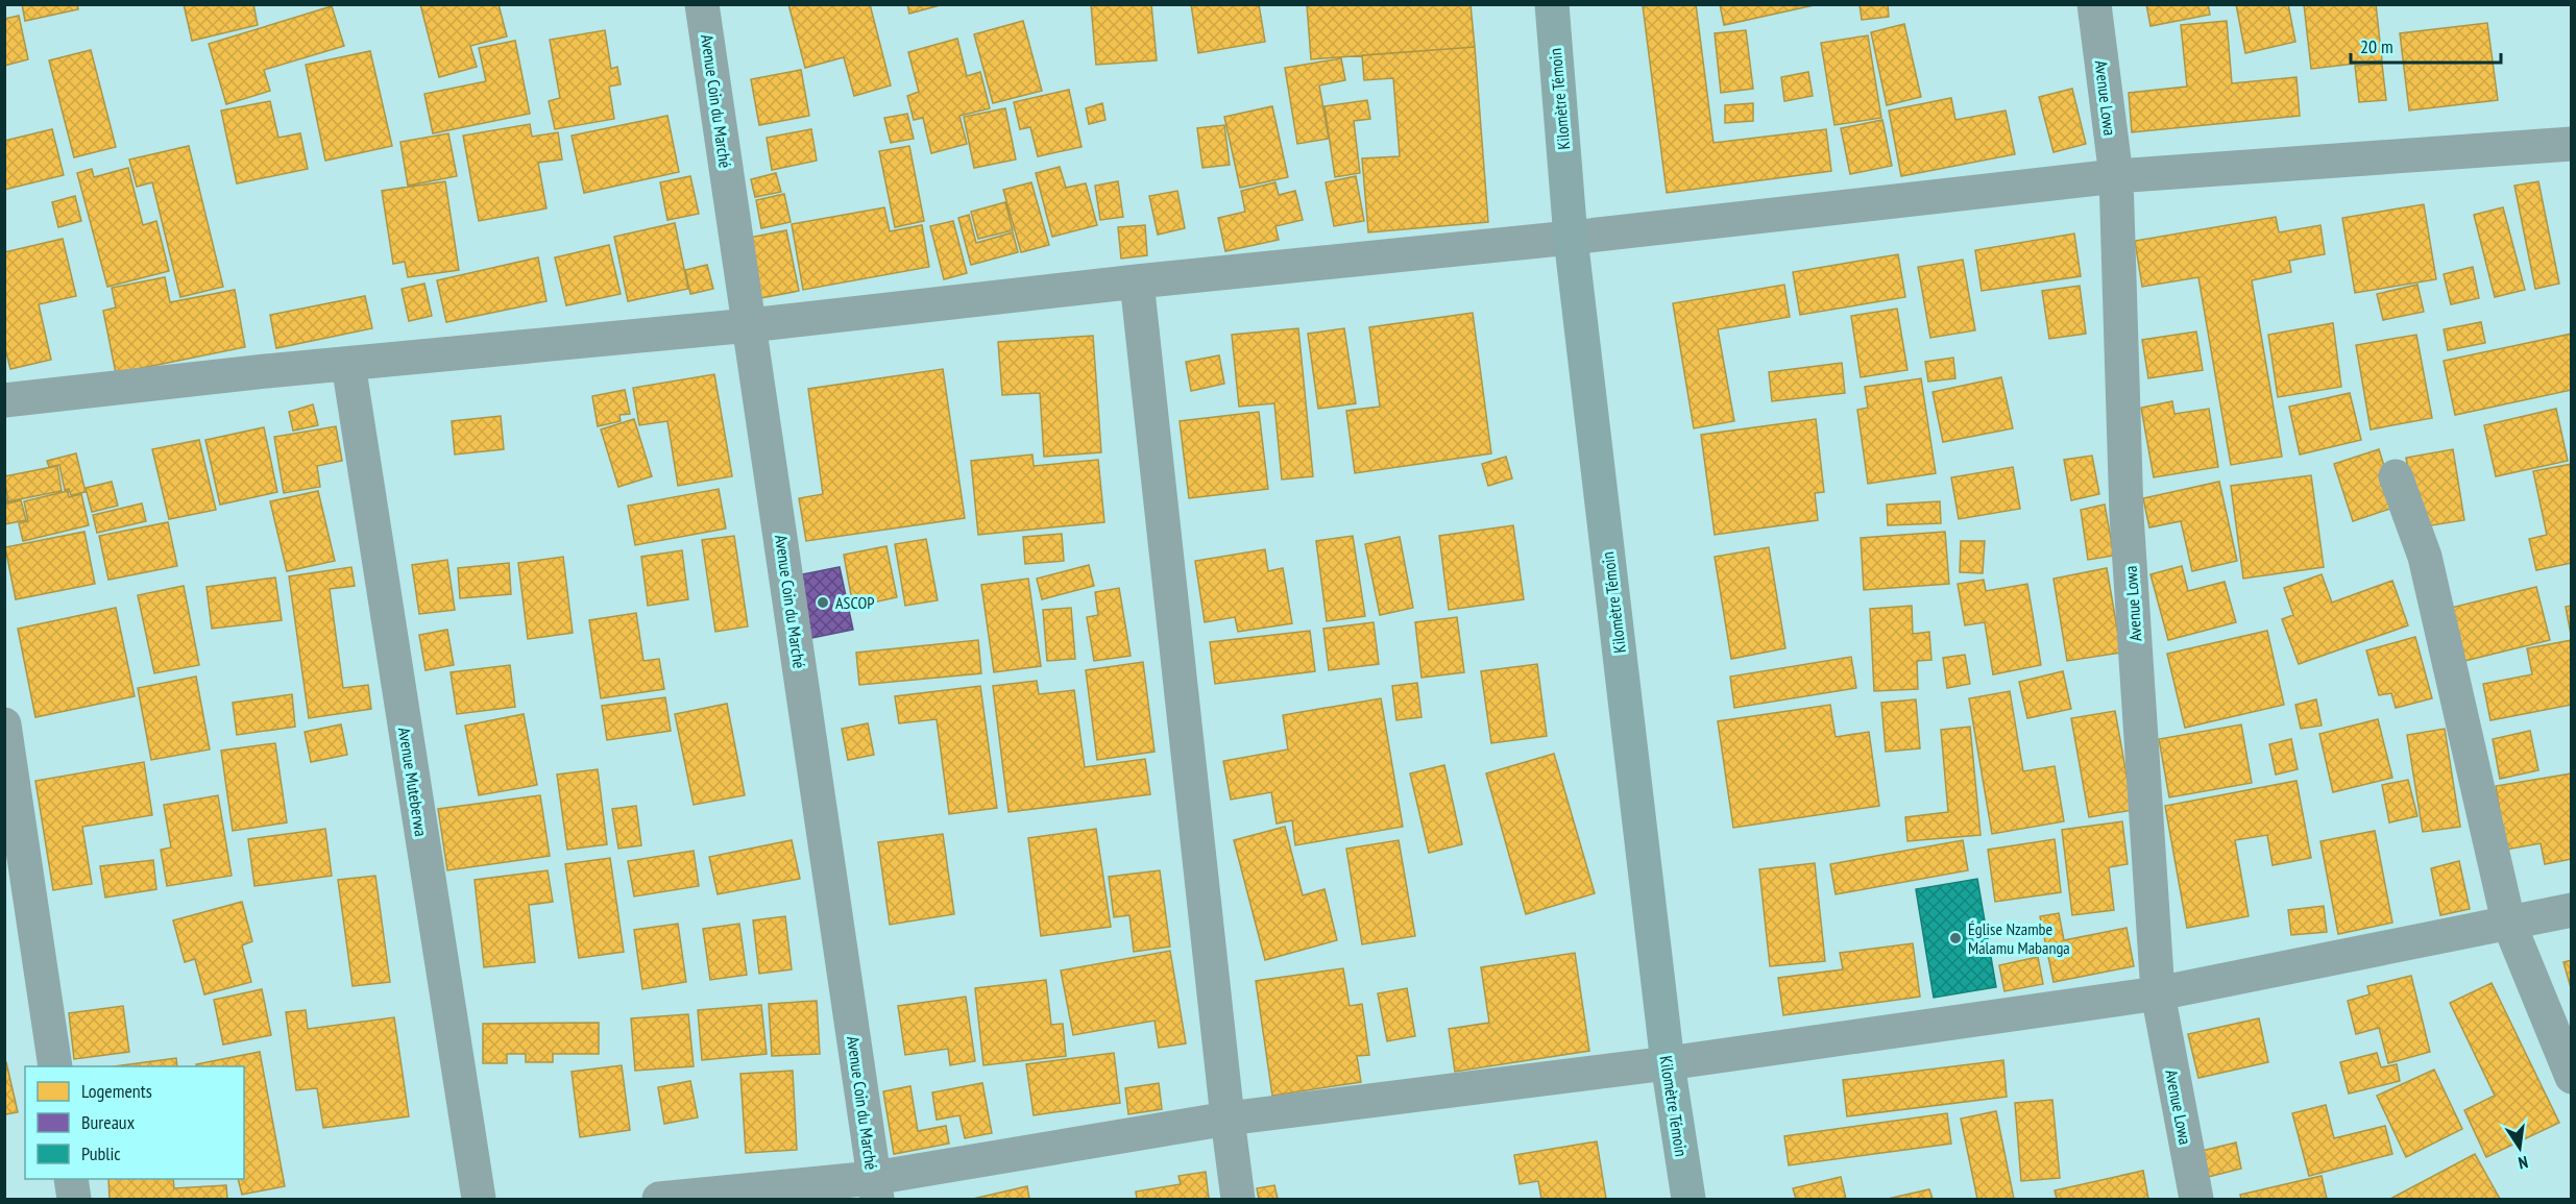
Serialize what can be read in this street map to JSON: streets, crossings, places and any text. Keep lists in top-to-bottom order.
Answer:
{
  "streets": {
    "main road": ["Kilomètre Témoin"],
    "street": ["Avenue Lowa", "Avenue Coin du Marché", "Avenue Muteberwa"]
  },
  "places": ["ASCOP", "Église Nzambe Malamu Mabanga"],
  "legend": ["Logements", "Bureaux", "Public"],
  "scale_bar": "20 m",
  "north": "bottom"
}
